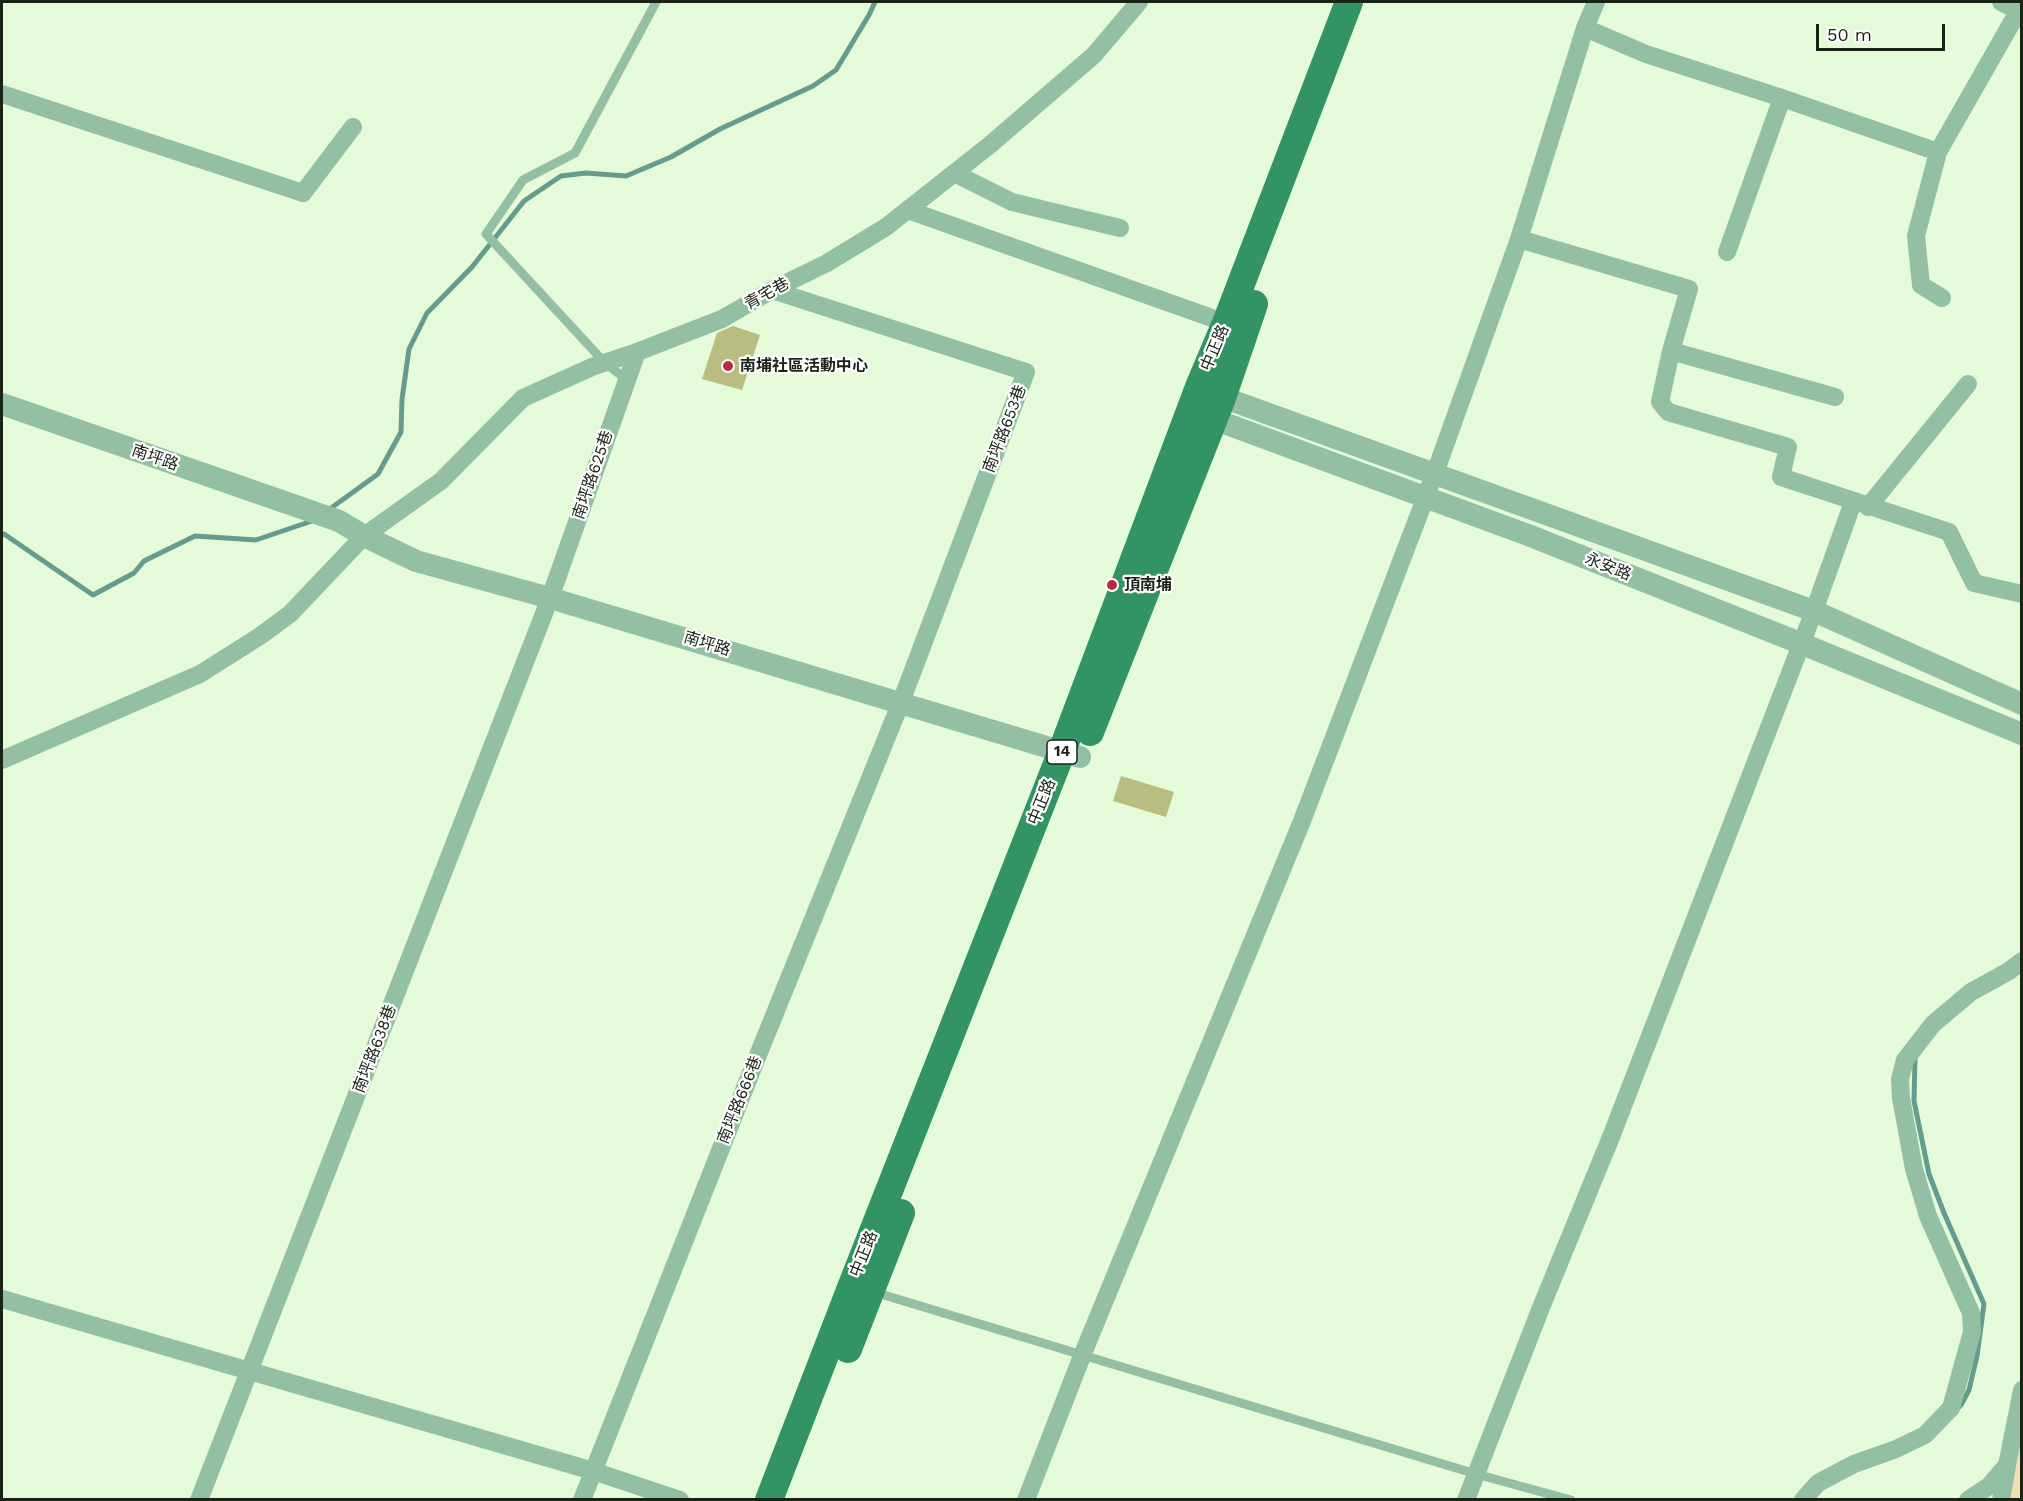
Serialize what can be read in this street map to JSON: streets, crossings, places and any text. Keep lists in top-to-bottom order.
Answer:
{
  "streets": {
    "main road": ["中正路", "14"],
    "street": [
      "青宅巷",
      "南坪路653巷",
      "南坪路",
      "南坪路625巷",
      "永安路",
      "南坪路638巷",
      "南坪路666巷"
    ]
  },
  "crossings": [
    ["青宅巷", "南坪路653巷"],
    ["青宅巷", "南坪路"],
    ["青宅巷", "南坪路625巷"],
    ["中正路", "南坪路"],
    ["中正路", "永安路"],
    ["南坪路653巷", "南坪路"],
    ["南坪路653巷", "南坪路666巷"],
    ["南坪路", "南坪路625巷"],
    ["南坪路", "南坪路638巷"],
    ["南坪路", "南坪路666巷"],
    ["南坪路625巷", "南坪路638巷"]
  ],
  "places": ["南埔社區活動中心", "頂南埔"],
  "scale_bar": "50 m"
}
